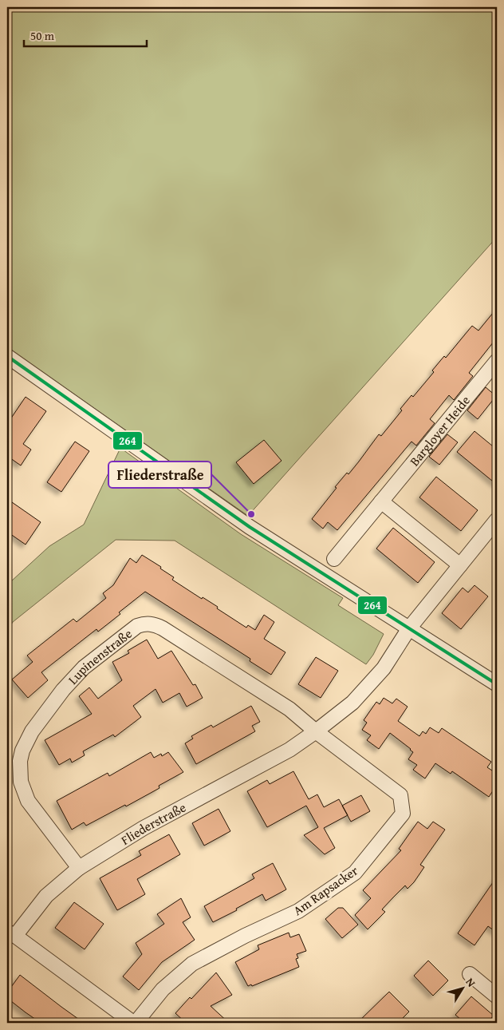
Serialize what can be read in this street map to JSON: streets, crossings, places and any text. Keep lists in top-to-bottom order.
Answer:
{
  "streets": {
    "street": [
      "Bargloyer Heide",
      "Lupinenstraße",
      "Fliederstraße",
      "Am Rapsacker"
    ]
  },
  "crossings": [
    ["Lupinenstraße", "Fliederstraße"],
    ["Lupinenstraße", "Am Rapsacker"],
    ["Fliederstraße", "Am Rapsacker"]
  ],
  "places": ["Fliederstraße"],
  "lines": ["transit line 264"],
  "scale_bar": "50 m",
  "north": "top right"
}
